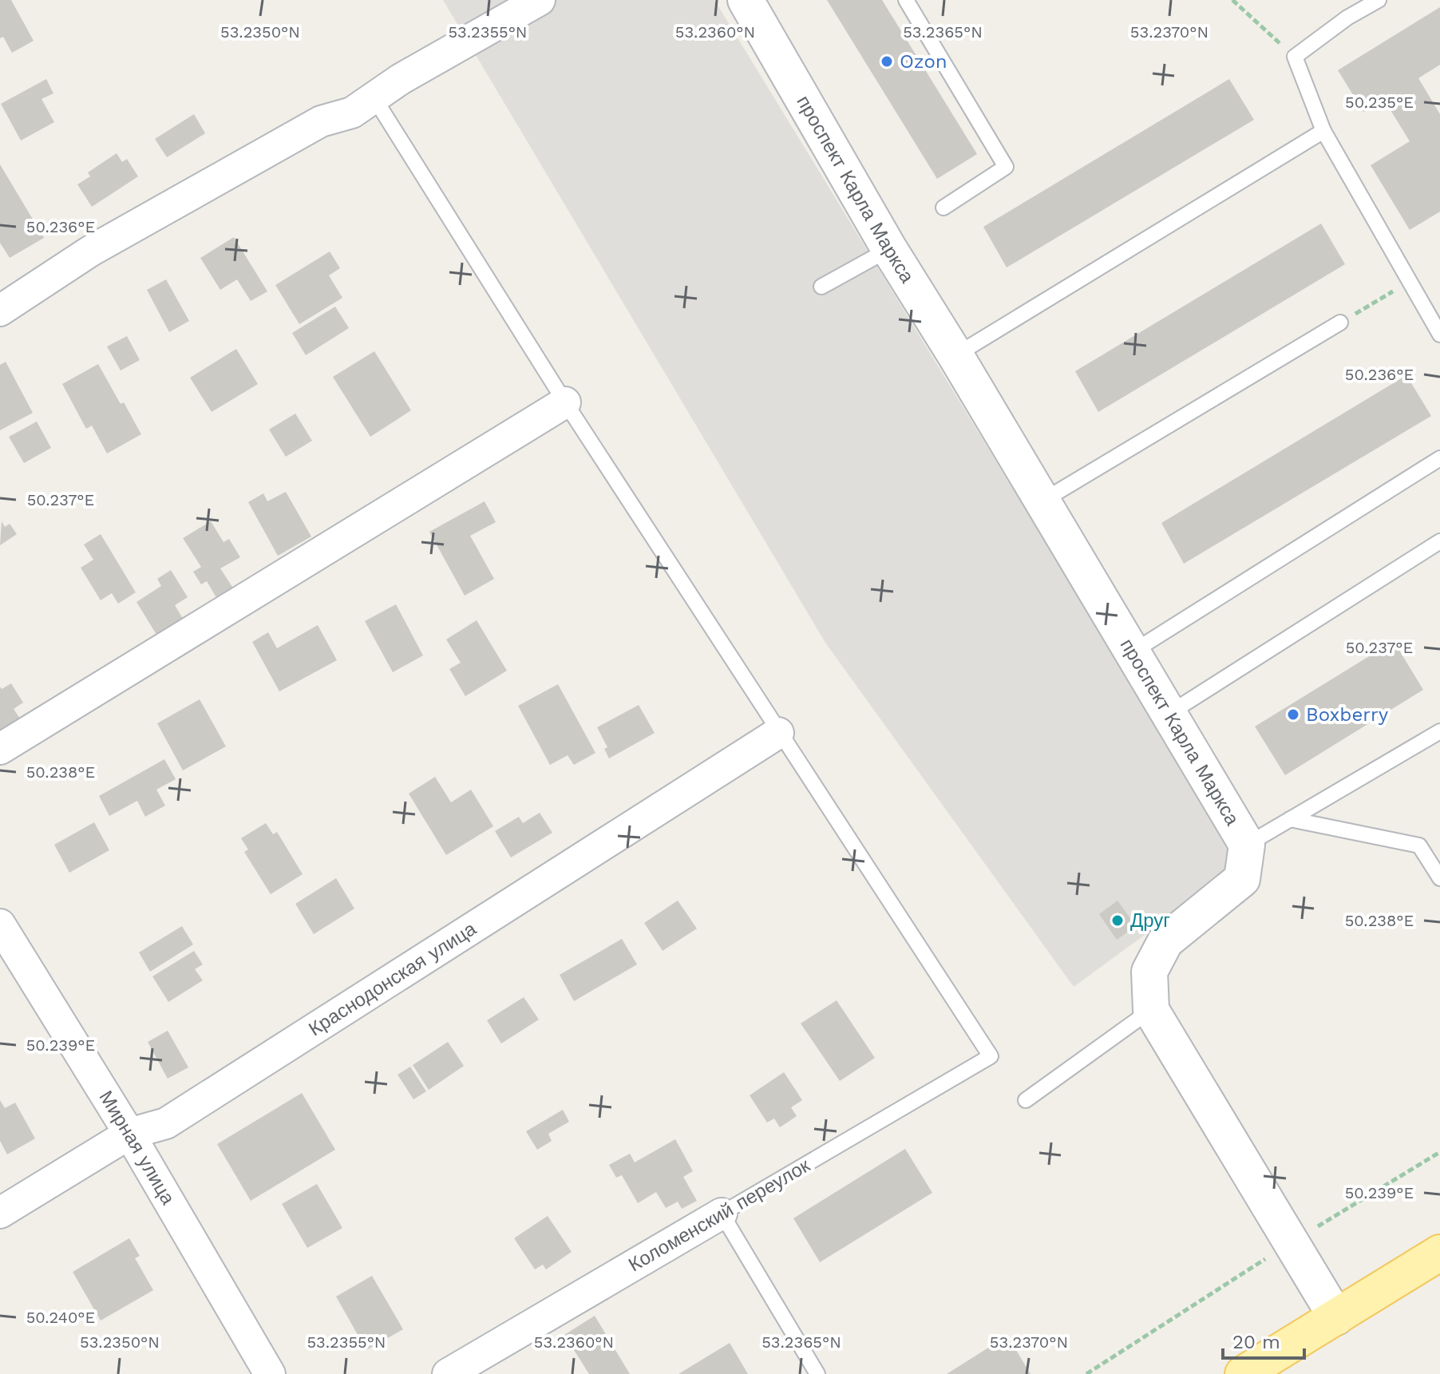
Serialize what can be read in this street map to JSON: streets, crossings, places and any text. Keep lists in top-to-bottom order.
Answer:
{
  "streets": {
    "street": [
      "проспект Карла Маркса",
      "Краснодонская улица",
      "Мирная улица",
      "Коломенский переулок"
    ]
  },
  "crossings": [
    ["Краснодонская улица", "Мирная улица"],
    ["Краснодонская улица", "Коломенский переулок"]
  ],
  "places": ["Ozon", "Boxberry", "Друг"],
  "scale_bar": "20 m",
  "coordinates": [
    "53.2350°N",
    "53.2355°N",
    "53.2360°N",
    "53.2365°N",
    "53.2370°N",
    "50.235°E",
    "50.236°E",
    "50.237°E",
    "50.238°E",
    "50.239°E",
    "50.240°E"
  ]
}
